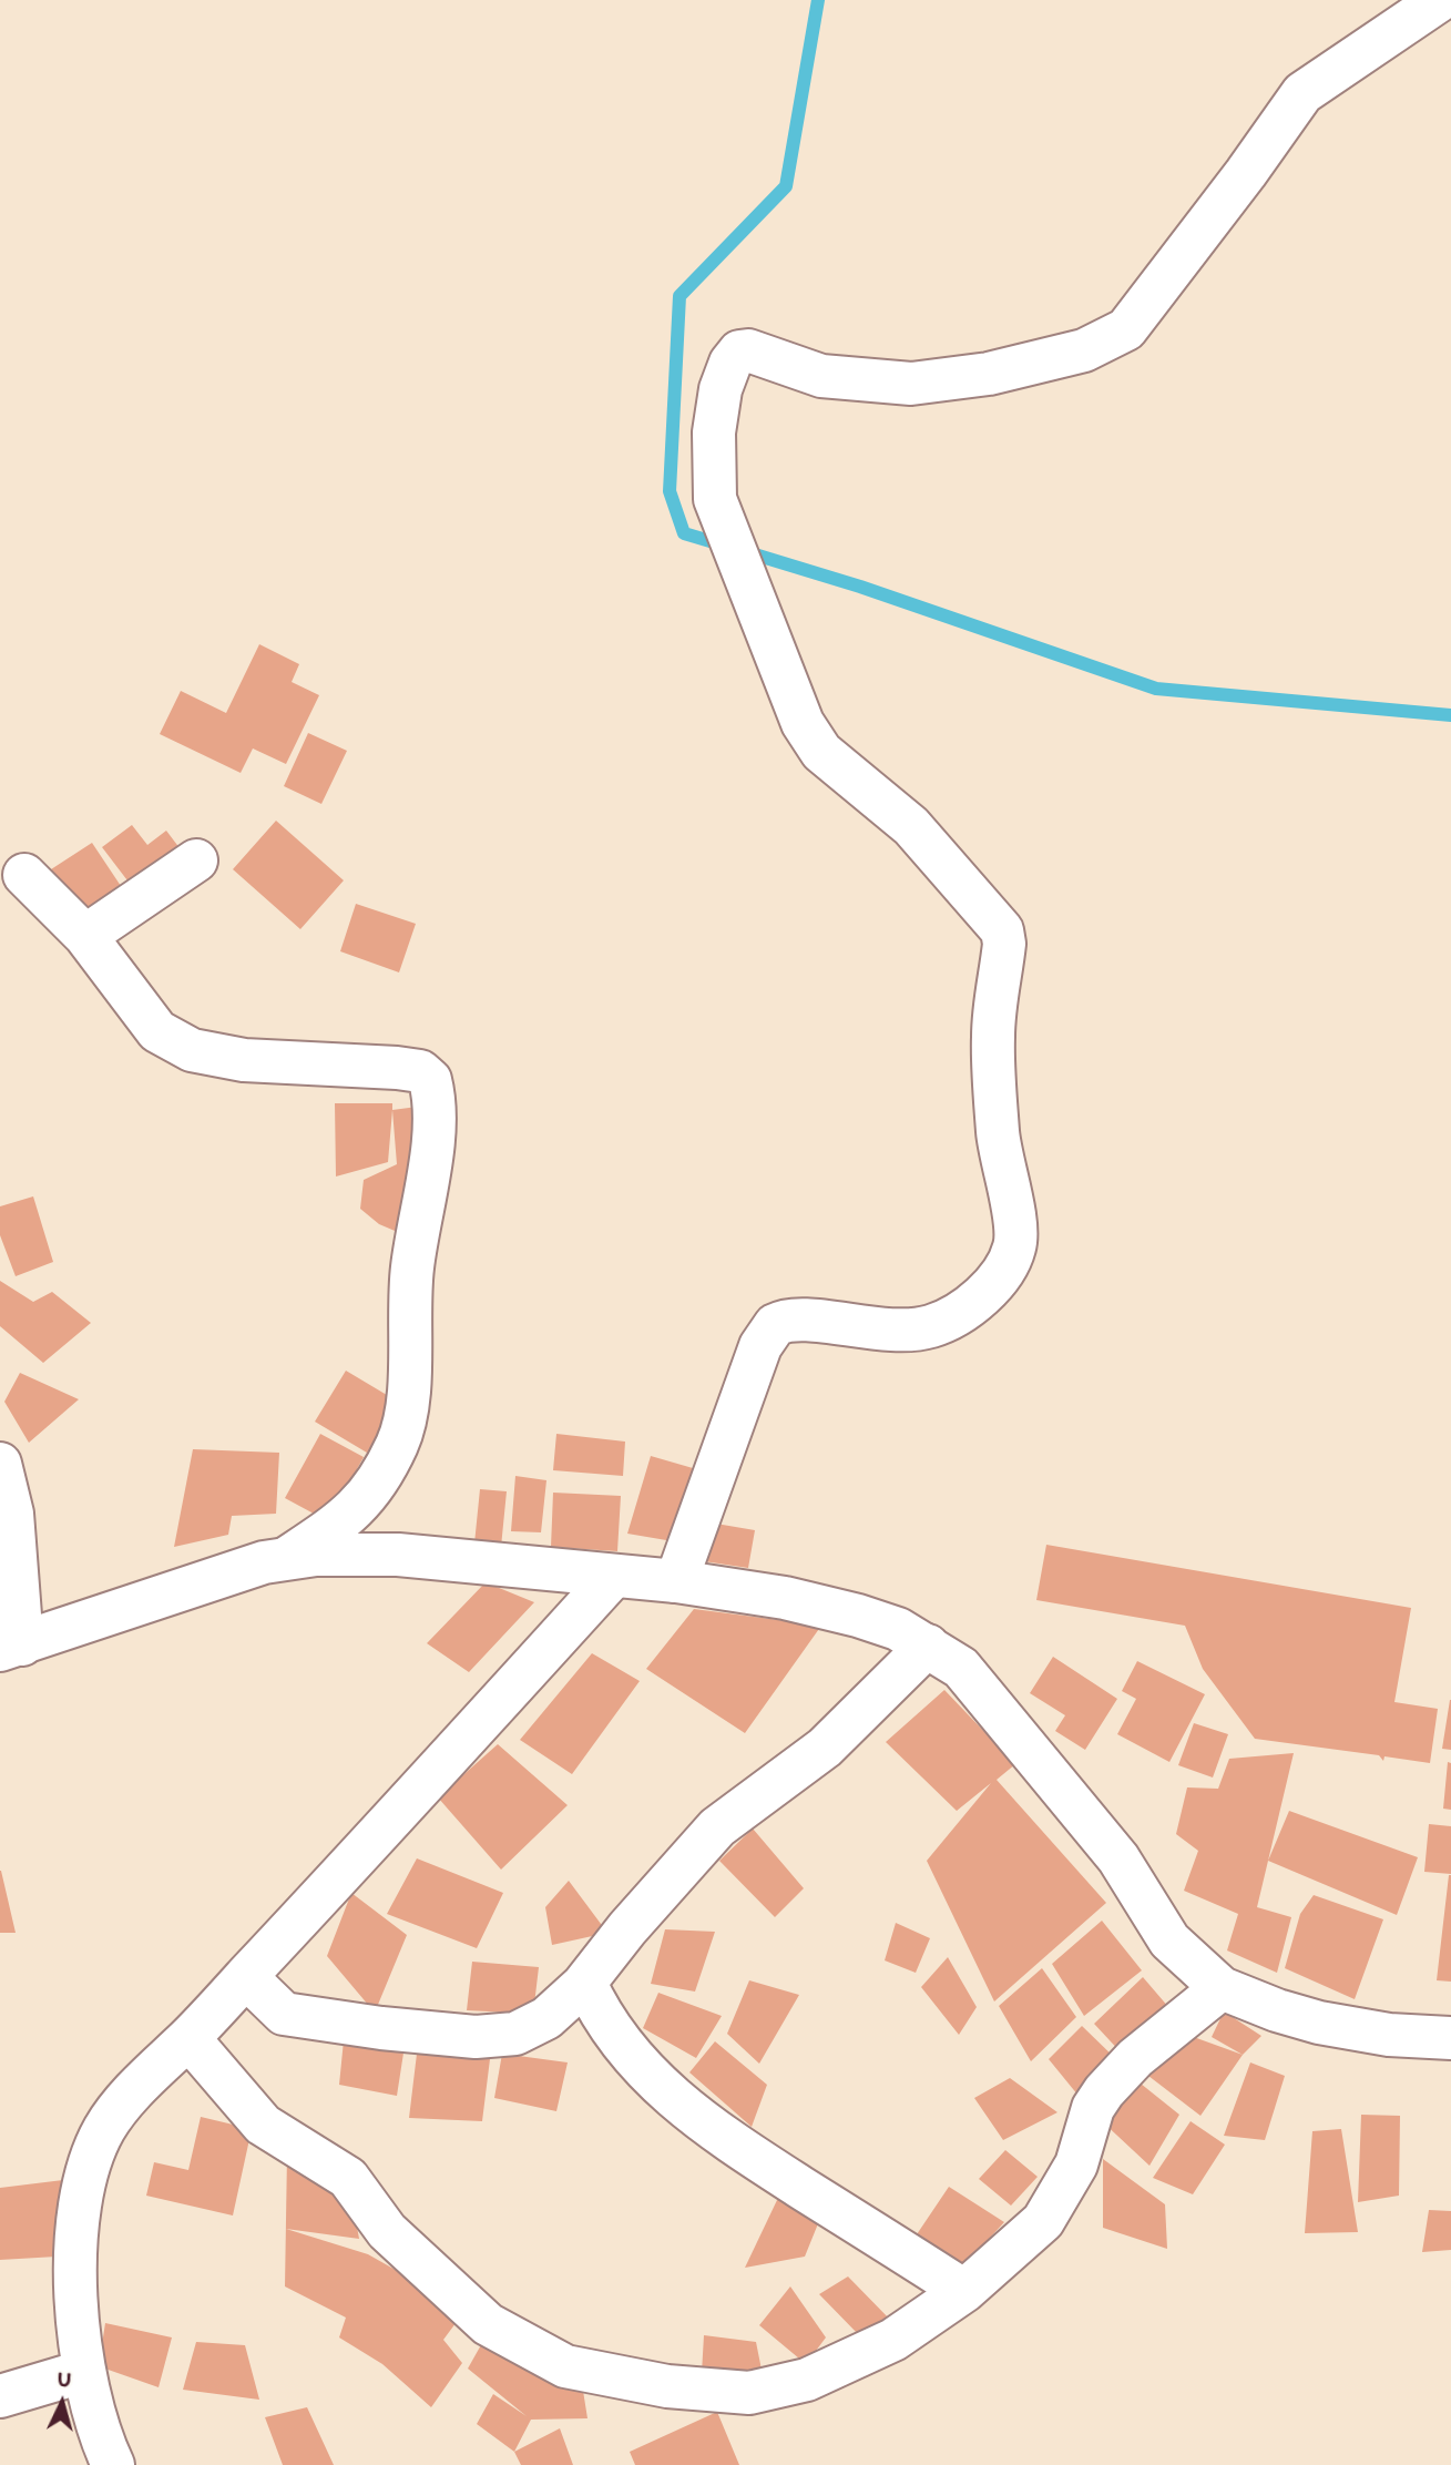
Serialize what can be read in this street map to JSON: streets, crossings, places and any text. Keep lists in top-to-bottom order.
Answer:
{
  "north": "top"
}
